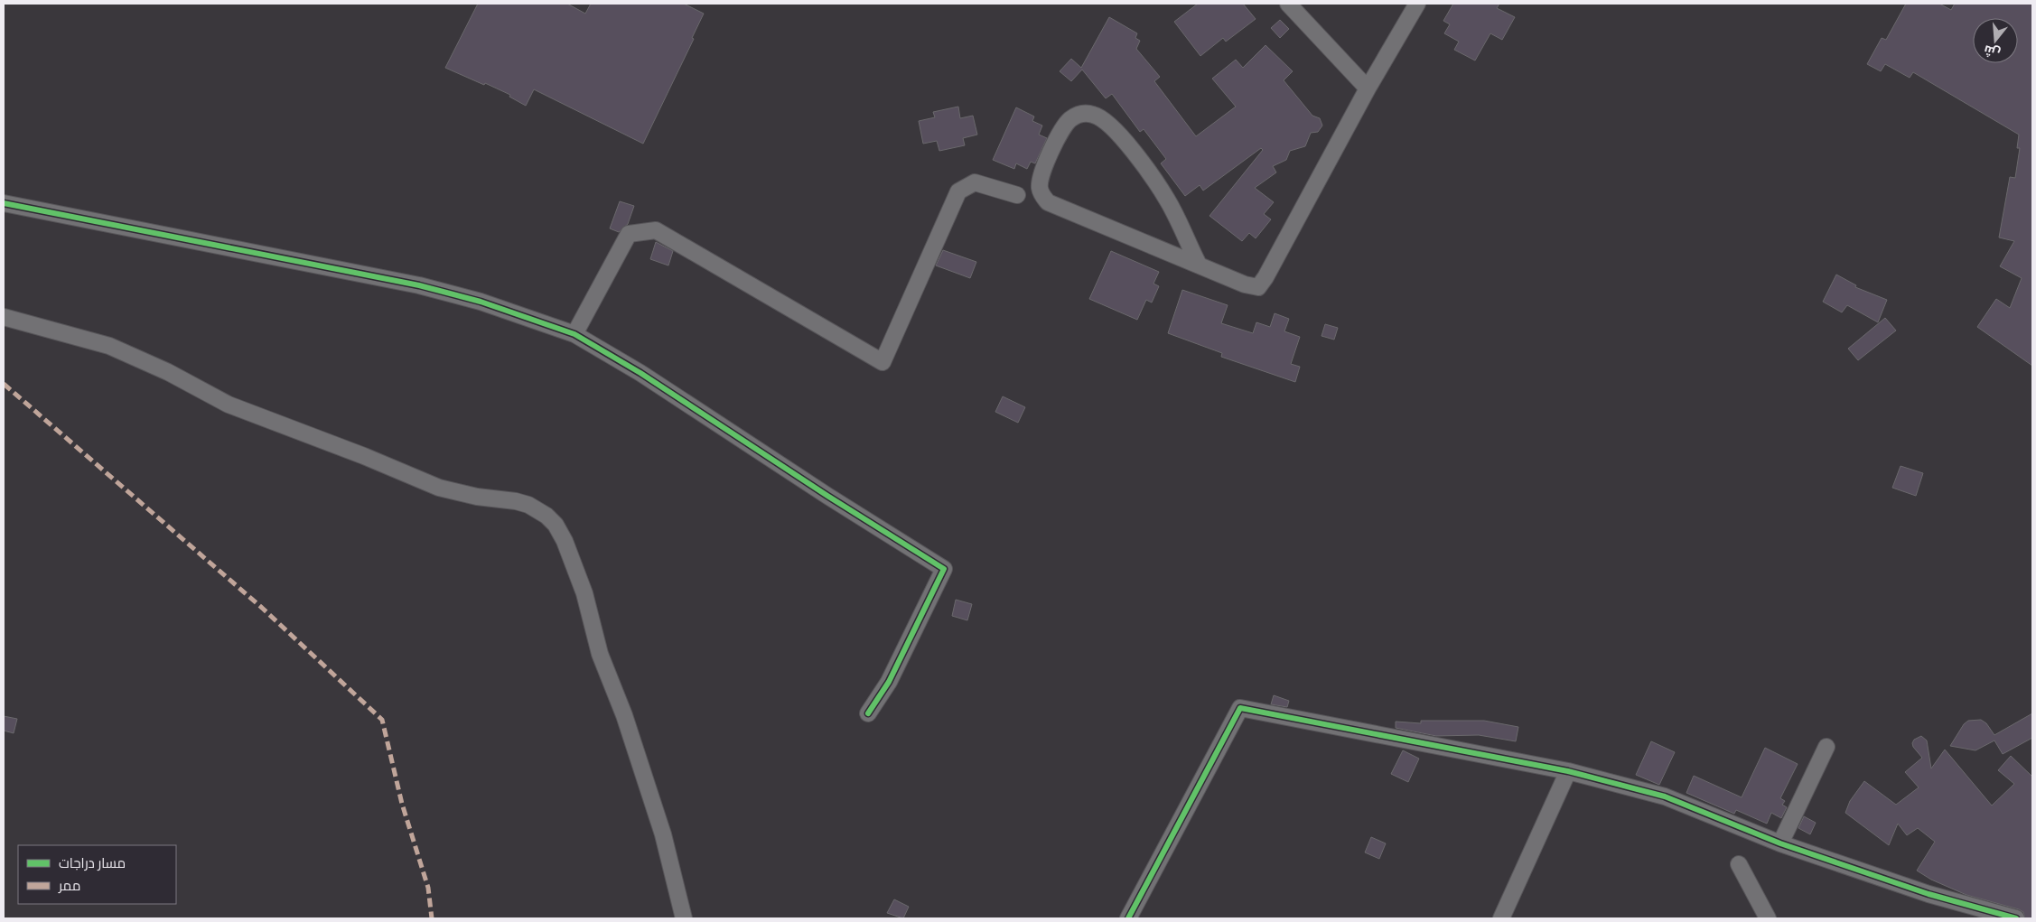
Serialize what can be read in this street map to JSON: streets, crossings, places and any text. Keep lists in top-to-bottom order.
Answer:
{
  "legend": ["مسار دراجات", "ممر"],
  "north": "bottom"
}
